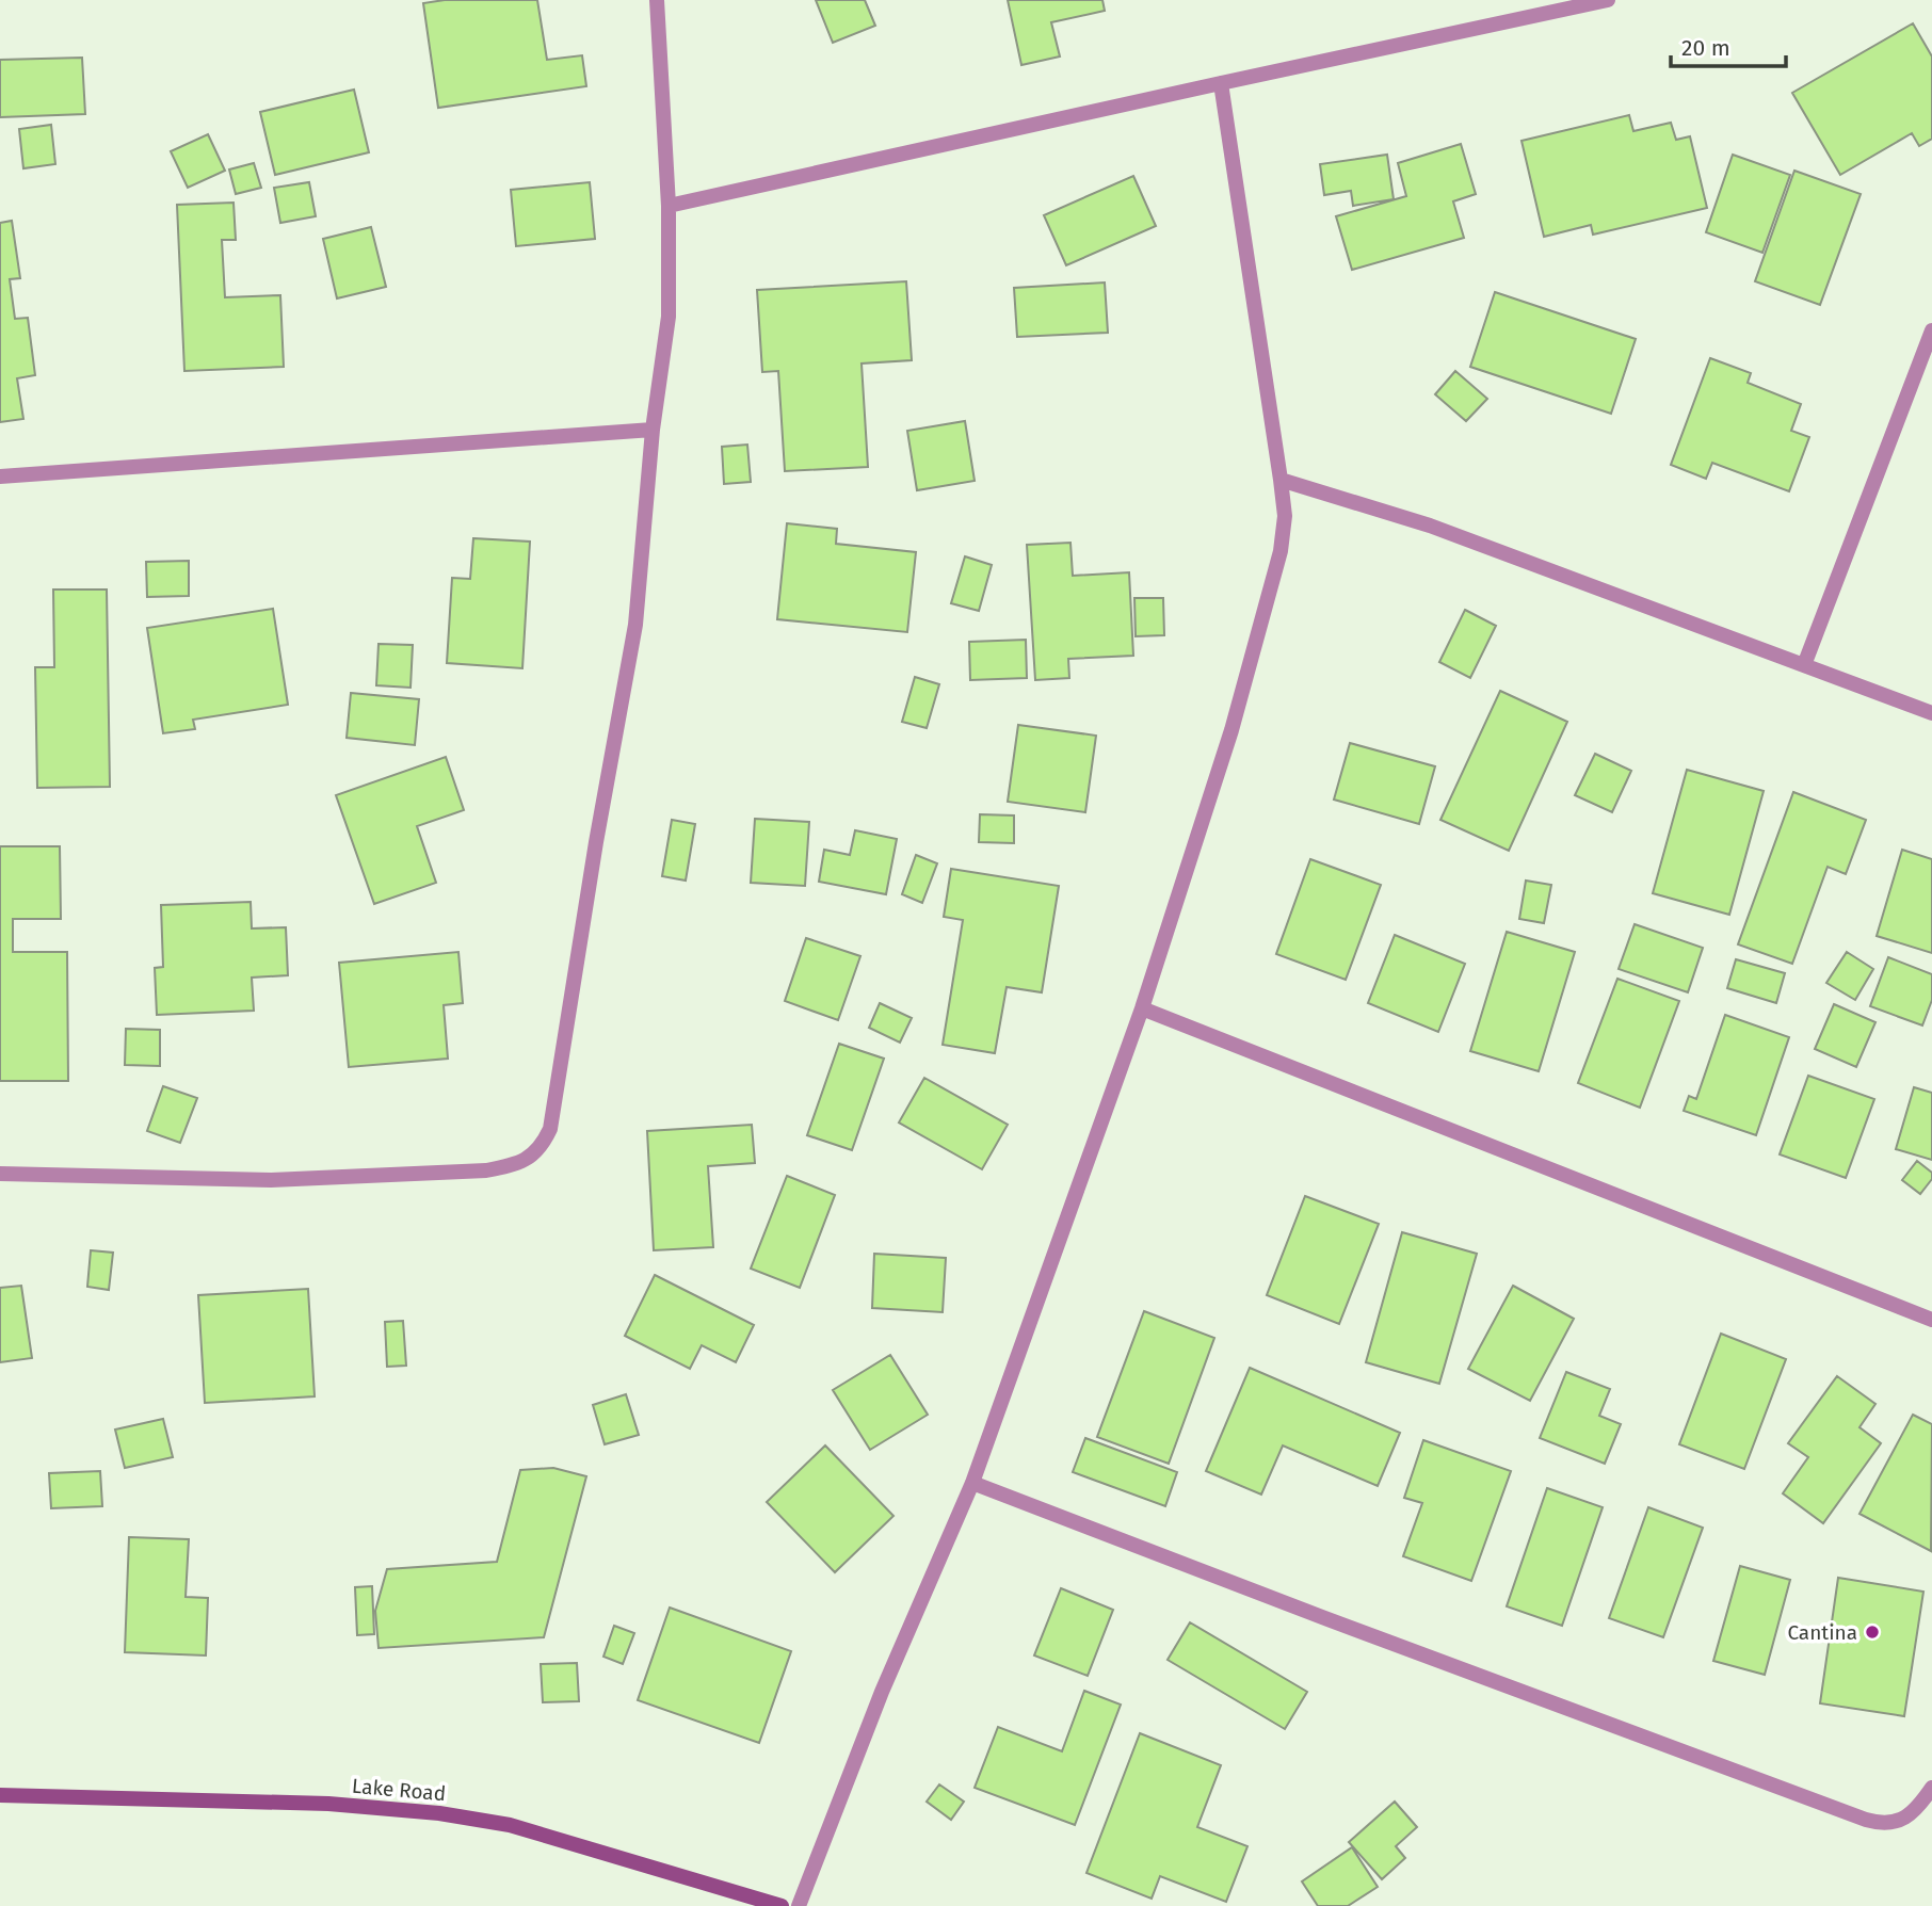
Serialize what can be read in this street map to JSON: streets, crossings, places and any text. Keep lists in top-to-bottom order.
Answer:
{
  "streets": {
    "main road": ["Lake Road"]
  },
  "places": ["Cantina"],
  "scale_bar": "20 m"
}
